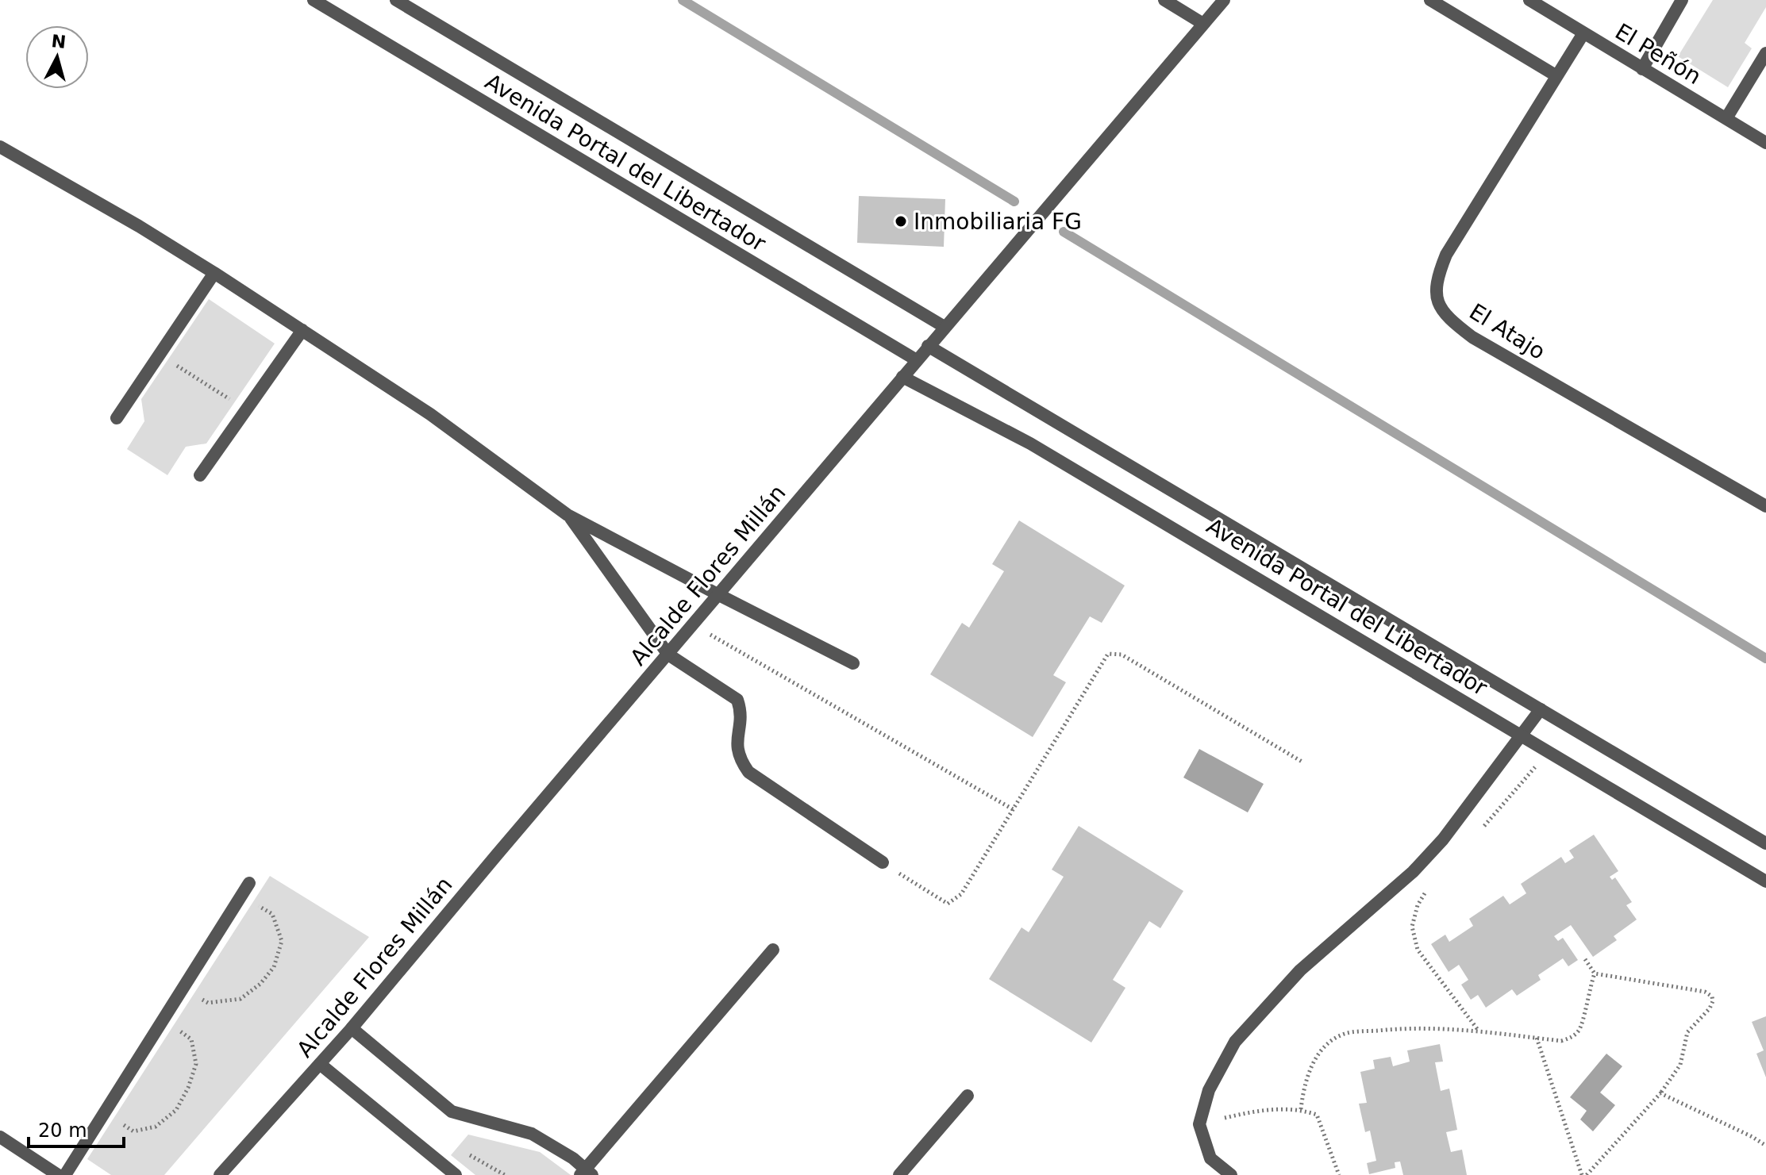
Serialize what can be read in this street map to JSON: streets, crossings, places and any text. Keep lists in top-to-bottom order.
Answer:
{
  "streets": {
    "street": [
      "El Peñón",
      "Avenida Portal del Libertador",
      "El Atajo",
      "Alcalde Flores Millán"
    ]
  },
  "crossings": [
    ["El Peñón", "El Atajo"],
    ["Avenida Portal del Libertador", "Alcalde Flores Millán"]
  ],
  "places": ["Inmobiliaria FG"],
  "scale_bar": "20 m",
  "north": "top"
}
